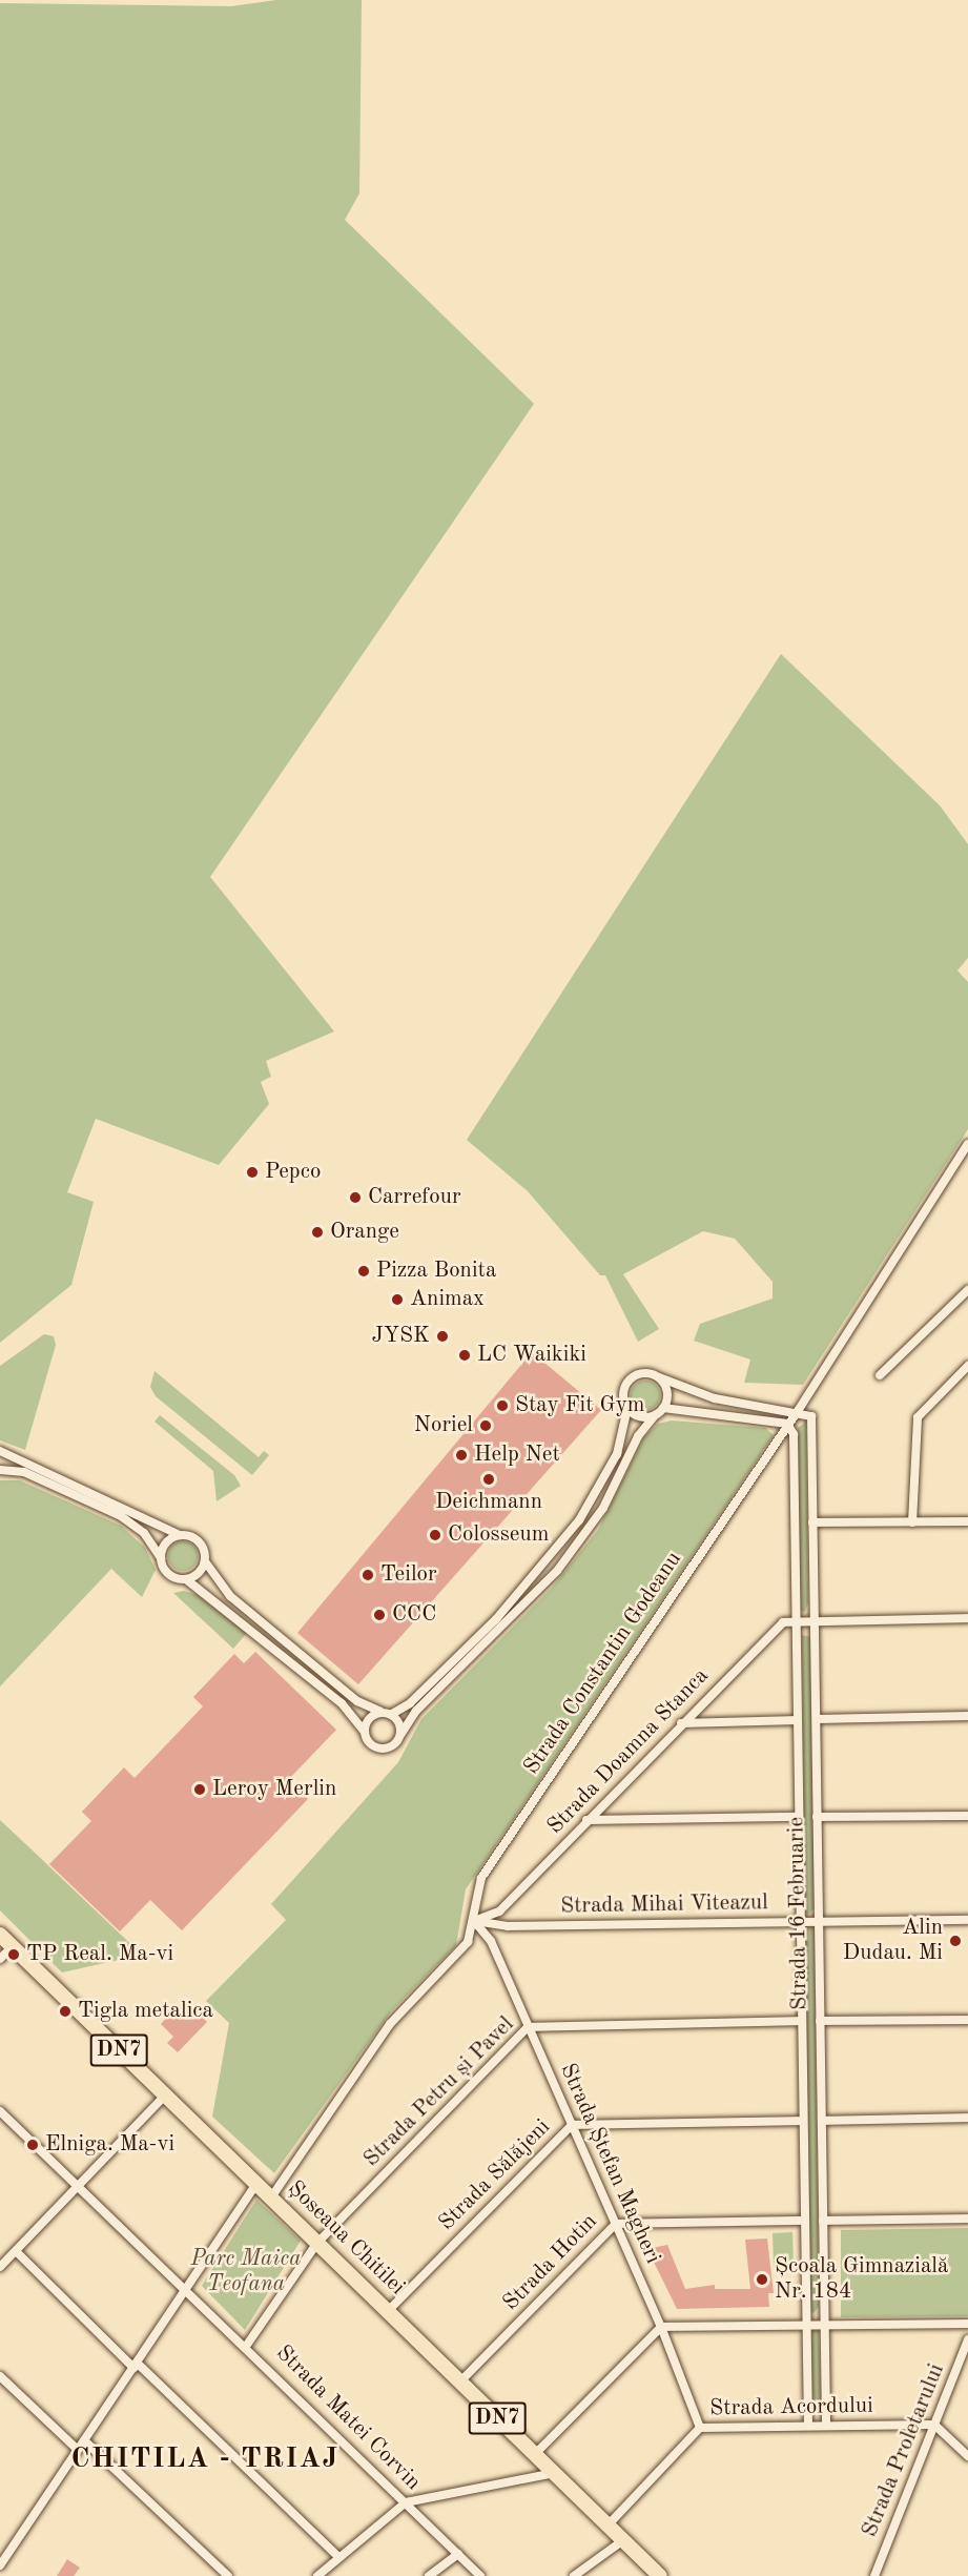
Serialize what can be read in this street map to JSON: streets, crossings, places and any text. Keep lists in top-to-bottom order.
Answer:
{
  "streets": {
    "main road": ["DN7", "Șoseaua Chitilei"],
    "street": [
      "Strada Constantin Godeanu",
      "Strada Doamna Stanca",
      "Strada Mihai Viteazul",
      "Strada 16 Februarie",
      "Strada Petru și Pavel",
      "Strada Ștefan Magheri",
      "Strada Sălăjeni",
      "Strada Hotin",
      "Strada Acordului",
      "Strada Matei Corvin",
      "Strada Proletarului"
    ]
  },
  "crossings": [
    ["Strada Constantin Godeanu", "Strada Doamna Stanca"],
    ["Strada Constantin Godeanu", "Strada Mihai Viteazul"],
    ["Strada Constantin Godeanu", "Strada 16 Februarie"],
    ["Strada Constantin Godeanu", "Strada Ștefan Magheri"],
    ["Strada Constantin Godeanu", "Șoseaua Chitilei"],
    ["Strada Doamna Stanca", "Strada Mihai Viteazul"],
    ["Strada Doamna Stanca", "Strada 16 Februarie"],
    ["Strada Doamna Stanca", "Strada Ștefan Magheri"],
    ["Strada Mihai Viteazul", "Strada 16 Februarie"],
    ["Strada Mihai Viteazul", "Strada Ștefan Magheri"],
    ["Strada 16 Februarie", "Strada Petru și Pavel"],
    ["Strada 16 Februarie", "Strada Sălăjeni"],
    ["Strada 16 Februarie", "Strada Hotin"],
    ["Strada 16 Februarie", "Strada Acordului"],
    ["Strada Petru și Pavel", "Strada Ștefan Magheri"],
    ["Strada Petru și Pavel", "Șoseaua Chitilei"],
    ["Strada Petru și Pavel", "Strada Matei Corvin"],
    ["Strada Ștefan Magheri", "Strada Sălăjeni"],
    ["Strada Ștefan Magheri", "Strada Hotin"],
    ["Strada Ștefan Magheri", "Strada Acordului"],
    ["Strada Sălăjeni", "Șoseaua Chitilei"],
    ["Șoseaua Chitilei", "Strada Hotin"],
    ["Șoseaua Chitilei", "Strada Acordului"],
    ["Strada Acordului", "Strada Proletarului"]
  ],
  "districts": ["CHITILA - TRIAJ"],
  "parks": ["Parc Maica Teofana"],
  "places": [
    "Pepco",
    "Carrefour",
    "Orange",
    "Pizza Bonita",
    "Animax",
    "JYSK",
    "LC Waikiki",
    "Stay Fit Gym",
    "Noriel",
    "Help Net",
    "Deichmann",
    "Colosseum",
    "Teilor",
    "CCC",
    "Leroy Merlin",
    "Alin Dudau. Mi",
    "TP Real. Ma-vi",
    "Tigla metalica",
    "Elniga. Ma-vi",
    "Școala Gimnazială Nr. 184"
  ]
}
